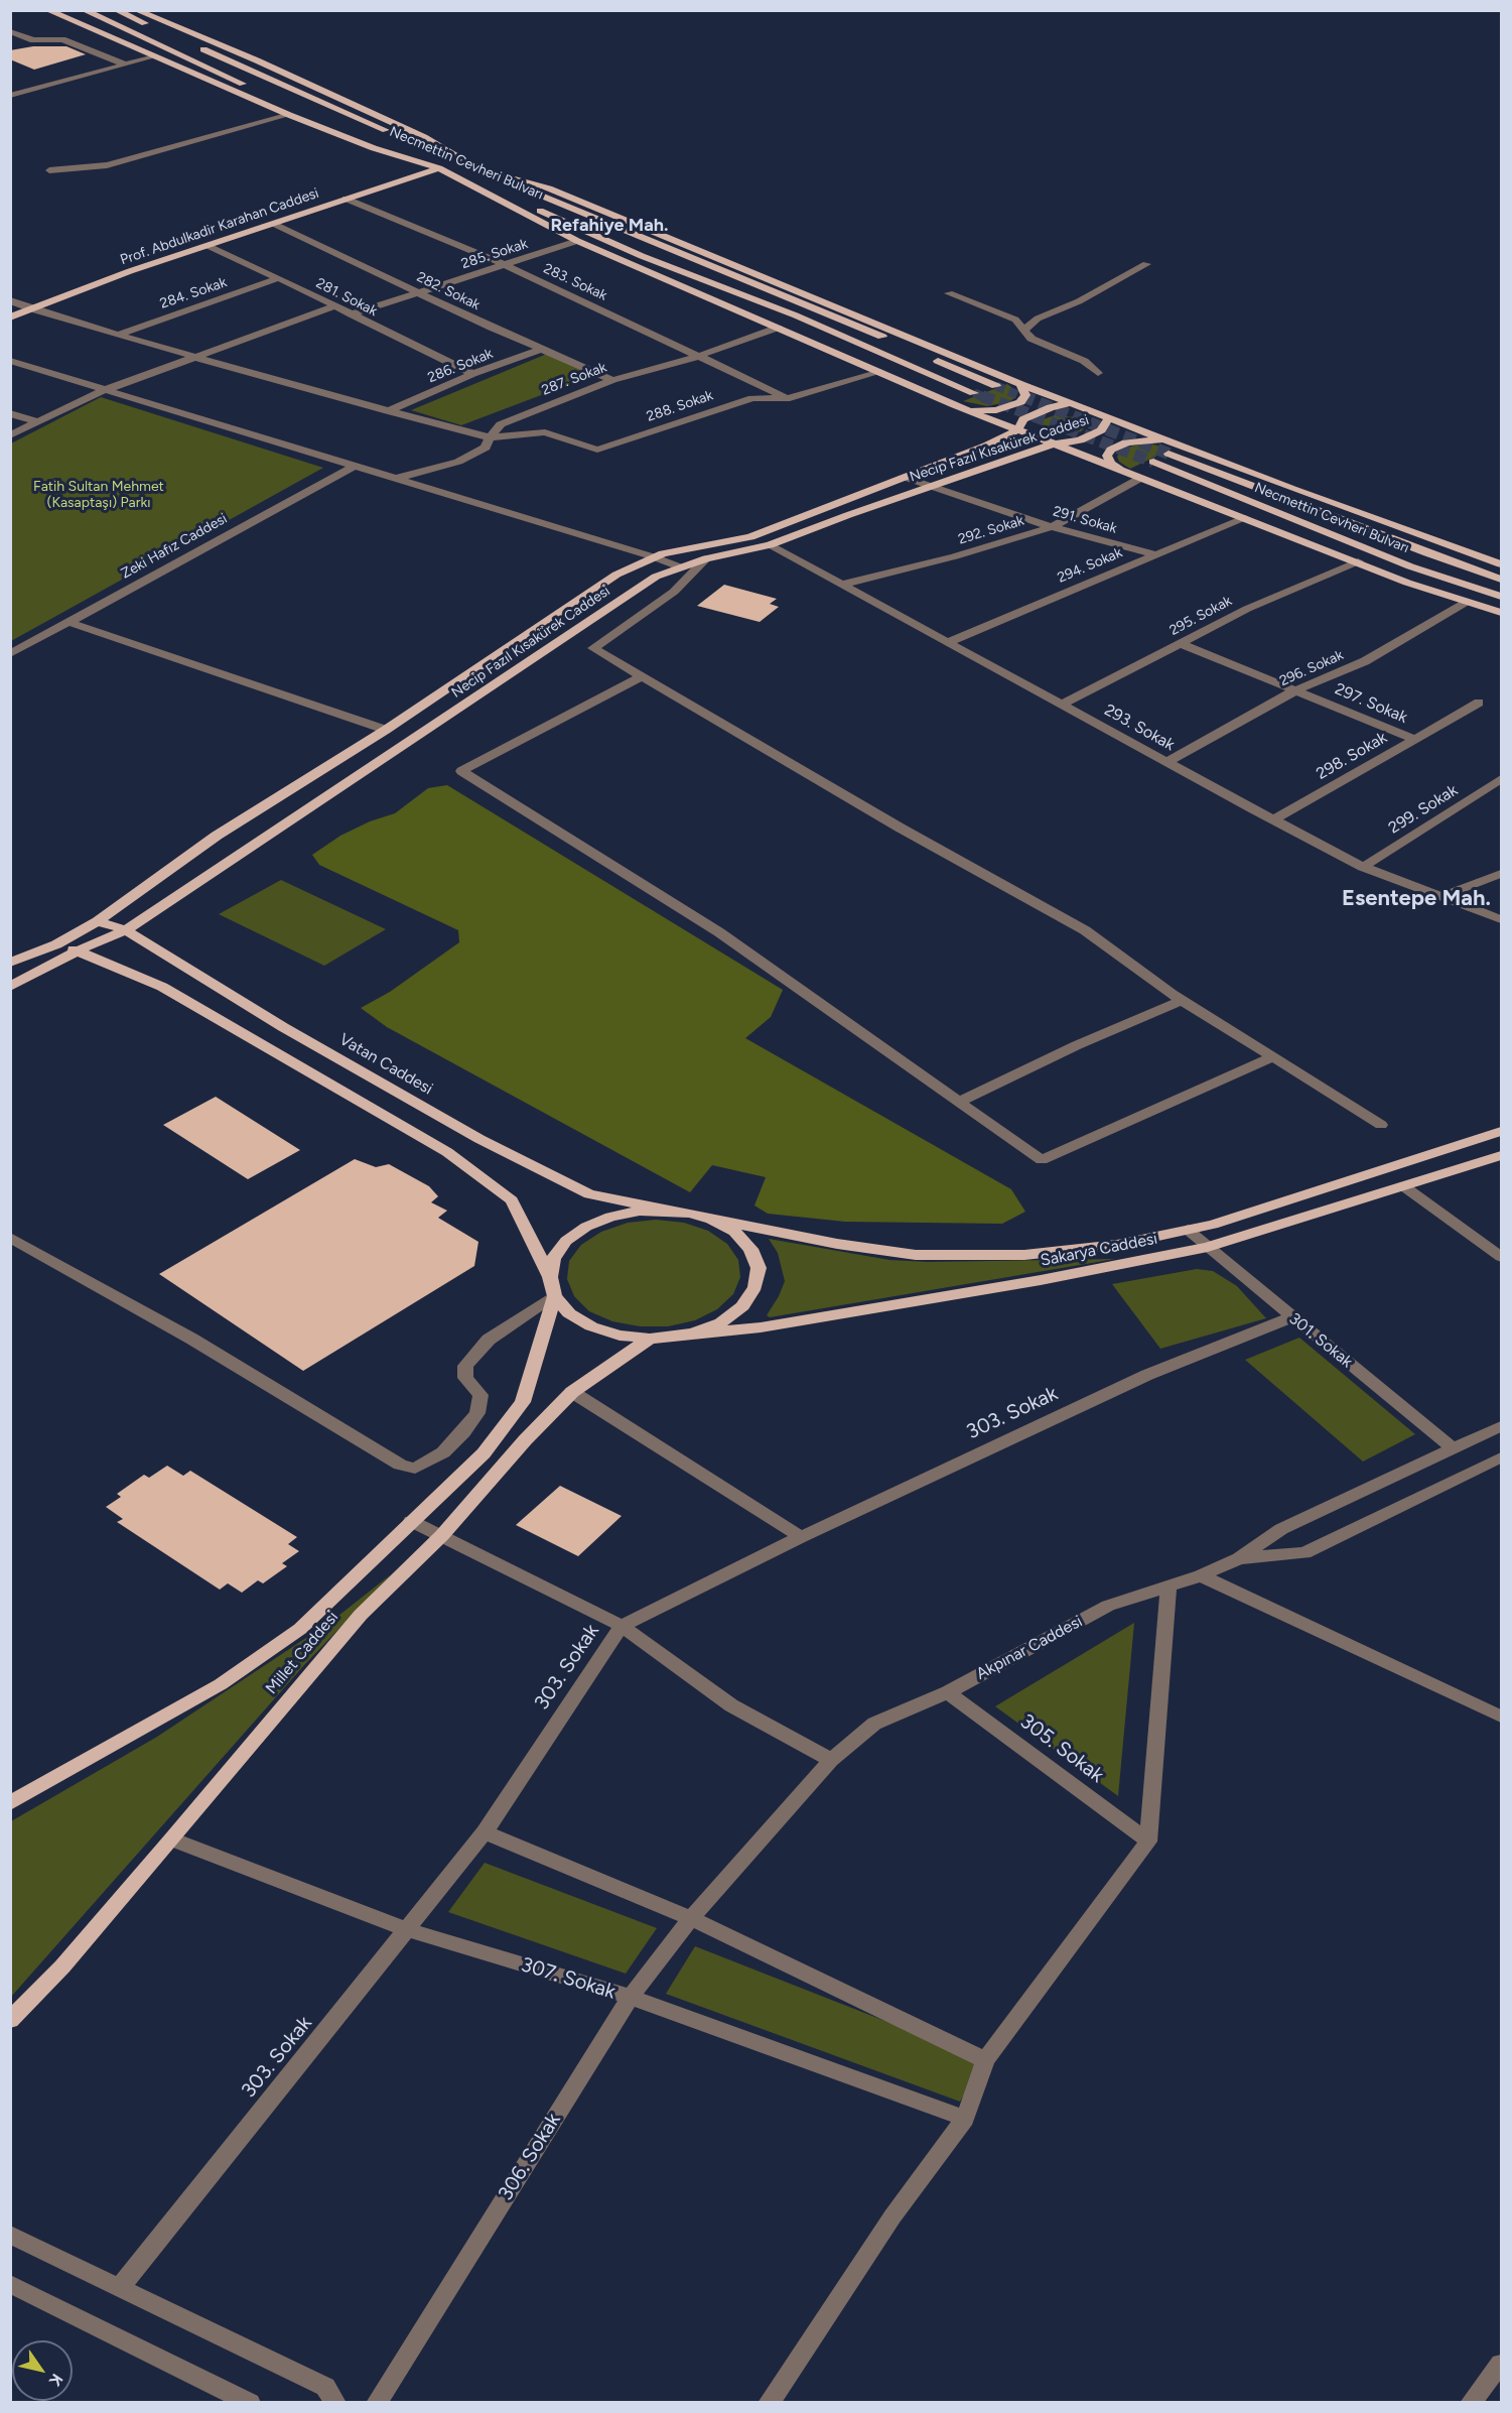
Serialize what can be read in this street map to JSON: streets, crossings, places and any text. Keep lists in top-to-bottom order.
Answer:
{
  "streets": {
    "main road": [
      "Necmettin Cevheri Bulvarı",
      "Prof. Abdulkadir Karahan Caddesi",
      "Necip Fazıl Kısakürek Caddesi",
      "Vatan Caddesi",
      "Sakarya Caddesi",
      "Millet Caddesi"
    ],
    "street": [
      "285. Sokak",
      "283. Sokak",
      "282. Sokak",
      "284. Sokak",
      "281. Sokak",
      "286. Sokak",
      "287. Sokak",
      "288. Sokak",
      "291. Sokak",
      "292. Sokak",
      "Zeki Hafız Caddesi",
      "294. Sokak",
      "295. Sokak",
      "296. Sokak",
      "297. Sokak",
      "293. Sokak",
      "298. Sokak",
      "299. Sokak",
      "301. Sokak",
      "303. Sokak",
      "Akpınar Caddesi",
      "305. Sokak",
      "307. Sokak",
      "306. Sokak"
    ]
  },
  "crossings": [
    ["Necmettin Cevheri Bulvarı", "Prof. Abdulkadir Karahan Caddesi"],
    ["Prof. Abdulkadir Karahan Caddesi", "283. Sokak"],
    ["Prof. Abdulkadir Karahan Caddesi", "282. Sokak"],
    ["Prof. Abdulkadir Karahan Caddesi", "281. Sokak"],
    ["Prof. Abdulkadir Karahan Caddesi", "288. Sokak"],
    ["285. Sokak", "283. Sokak"],
    ["285. Sokak", "282. Sokak"],
    ["285. Sokak", "281. Sokak"],
    ["283. Sokak", "287. Sokak"],
    ["283. Sokak", "288. Sokak"],
    ["282. Sokak", "286. Sokak"],
    ["282. Sokak", "287. Sokak"],
    ["284. Sokak", "281. Sokak"],
    ["284. Sokak", "288. Sokak"],
    ["281. Sokak", "286. Sokak"],
    ["286. Sokak", "288. Sokak"],
    ["287. Sokak", "288. Sokak"],
    ["Necip Fazıl Kısakürek Caddesi", "291. Sokak"],
    ["Necip Fazıl Kısakürek Caddesi", "293. Sokak"],
    ["Necip Fazıl Kısakürek Caddesi", "Vatan Caddesi"],
    ["291. Sokak", "292. Sokak"],
    ["291. Sokak", "294. Sokak"],
    ["292. Sokak", "293. Sokak"],
    ["294. Sokak", "293. Sokak"],
    ["295. Sokak", "297. Sokak"],
    ["295. Sokak", "293. Sokak"],
    ["296. Sokak", "297. Sokak"],
    ["296. Sokak", "293. Sokak"],
    ["297. Sokak", "298. Sokak"],
    ["293. Sokak", "298. Sokak"],
    ["293. Sokak", "299. Sokak"],
    ["Vatan Caddesi", "Sakarya Caddesi"],
    ["Vatan Caddesi", "Millet Caddesi"],
    ["Sakarya Caddesi", "301. Sokak"],
    ["Sakarya Caddesi", "Millet Caddesi"],
    ["301. Sokak", "303. Sokak"],
    ["301. Sokak", "Akpınar Caddesi"],
    ["303. Sokak", "307. Sokak"],
    ["Akpınar Caddesi", "305. Sokak"],
    ["Akpınar Caddesi", "306. Sokak"],
    ["Millet Caddesi", "307. Sokak"],
    ["307. Sokak", "306. Sokak"]
  ],
  "districts": ["Refahiye Mah.", "Esentepe Mah."],
  "parks": ["Fatih Sultan Mehmet (Kasaptaşı) Parkı"],
  "north": "bottom right"
}
